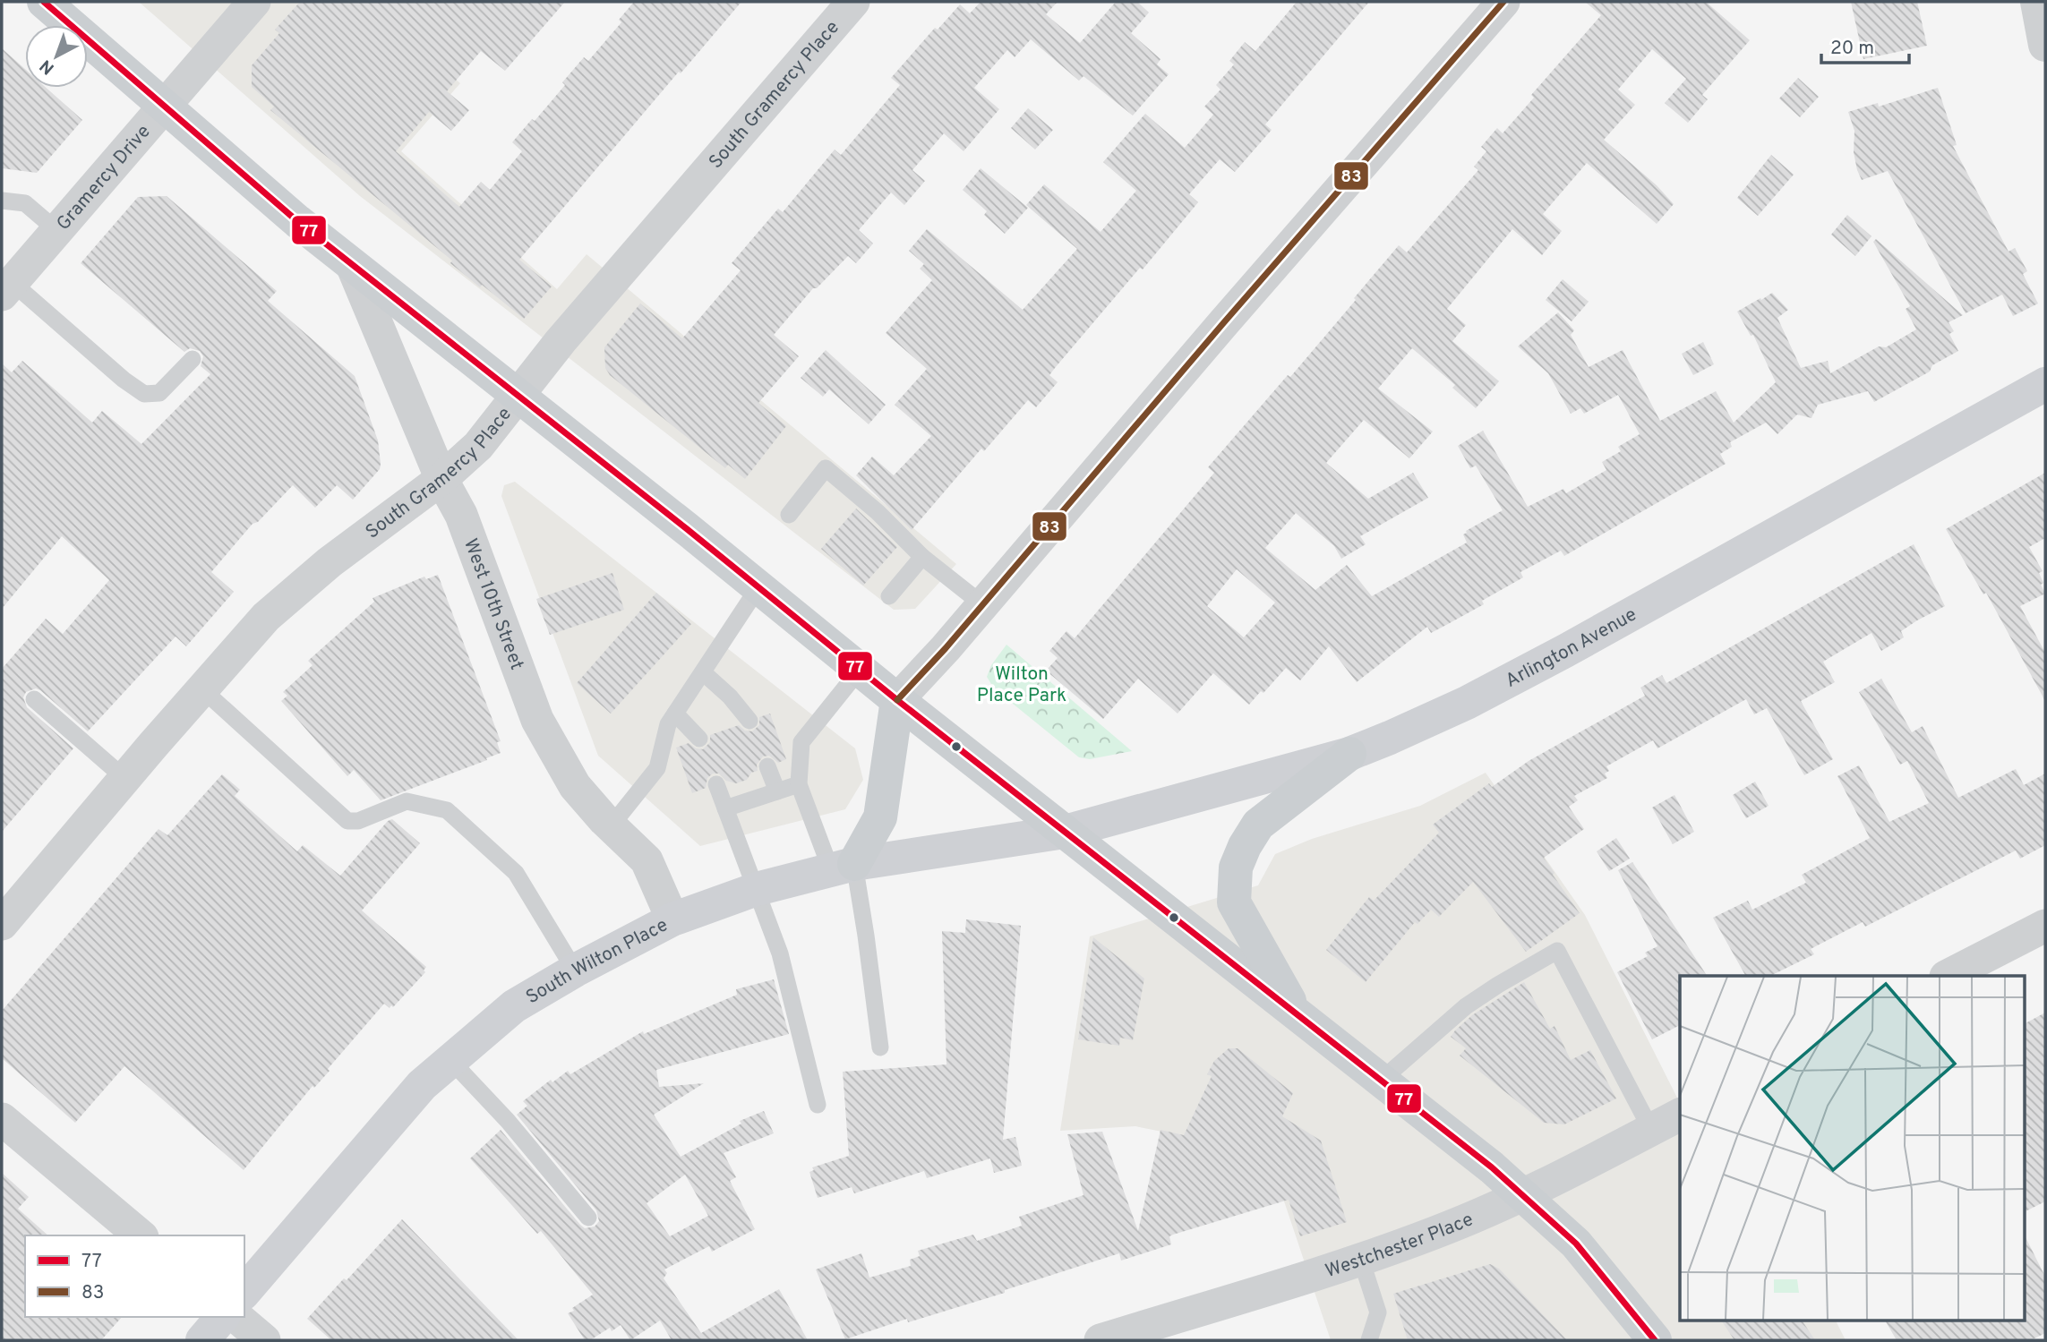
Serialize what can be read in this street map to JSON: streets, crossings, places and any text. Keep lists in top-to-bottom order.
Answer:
{
  "streets": {
    "main road": ["Arlington Avenue", "South Wilton Place"],
    "street": [
      "South Gramercy Place",
      "Gramercy Drive",
      "West 10th Street",
      "Westchester Place"
    ]
  },
  "crossings": [
    ["South Gramercy Place", "West 10th Street"],
    ["West 10th Street", "South Wilton Place"],
    ["Arlington Avenue", "South Wilton Place"]
  ],
  "parks": ["Wilton Place Park"],
  "lines": ["transit line 77", "transit line 83"],
  "legend": ["77", "83"],
  "scale_bar": "20 m",
  "north": "bottom left"
}
